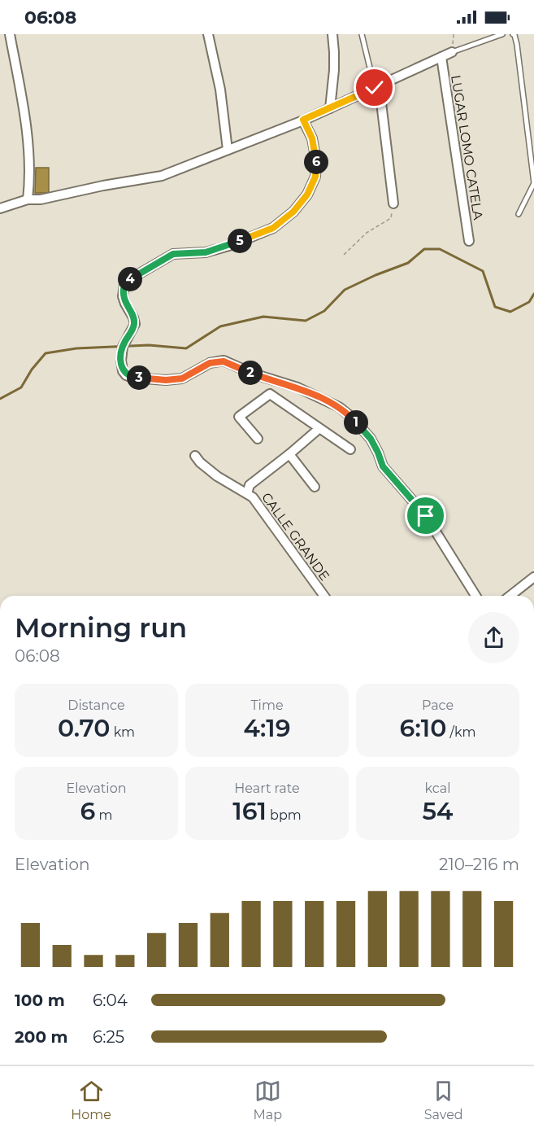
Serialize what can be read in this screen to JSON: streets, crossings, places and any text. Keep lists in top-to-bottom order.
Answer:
{
  "streets": {
    "street": ["LUGAR LOMO CATELA", "CALLE GRANDE"]
  },
  "page": {
    "status": "06:08",
    "pins": [
      "6",
      "5",
      "4",
      "2",
      "3",
      "1"
    ],
    "heading": ["Morning run", "06:08"],
    "stats": [
      ["Distance", "0.70 km"],
      ["Time", "4:19"],
      ["Pace", "6:10 /km"],
      ["Elevation", "6 m"],
      ["Heart rate", "161 bpm"],
      ["kcal", "54"]
    ],
    "chart": ["Elevation", "210–216 m"],
    "list": [
      {
        "name": "100 m",
        "note": "6:04"
      },
      {
        "name": "200 m",
        "note": "6:25"
      }
    ],
    "tabs": ["Home", "Map", "Saved"]
  }
}
